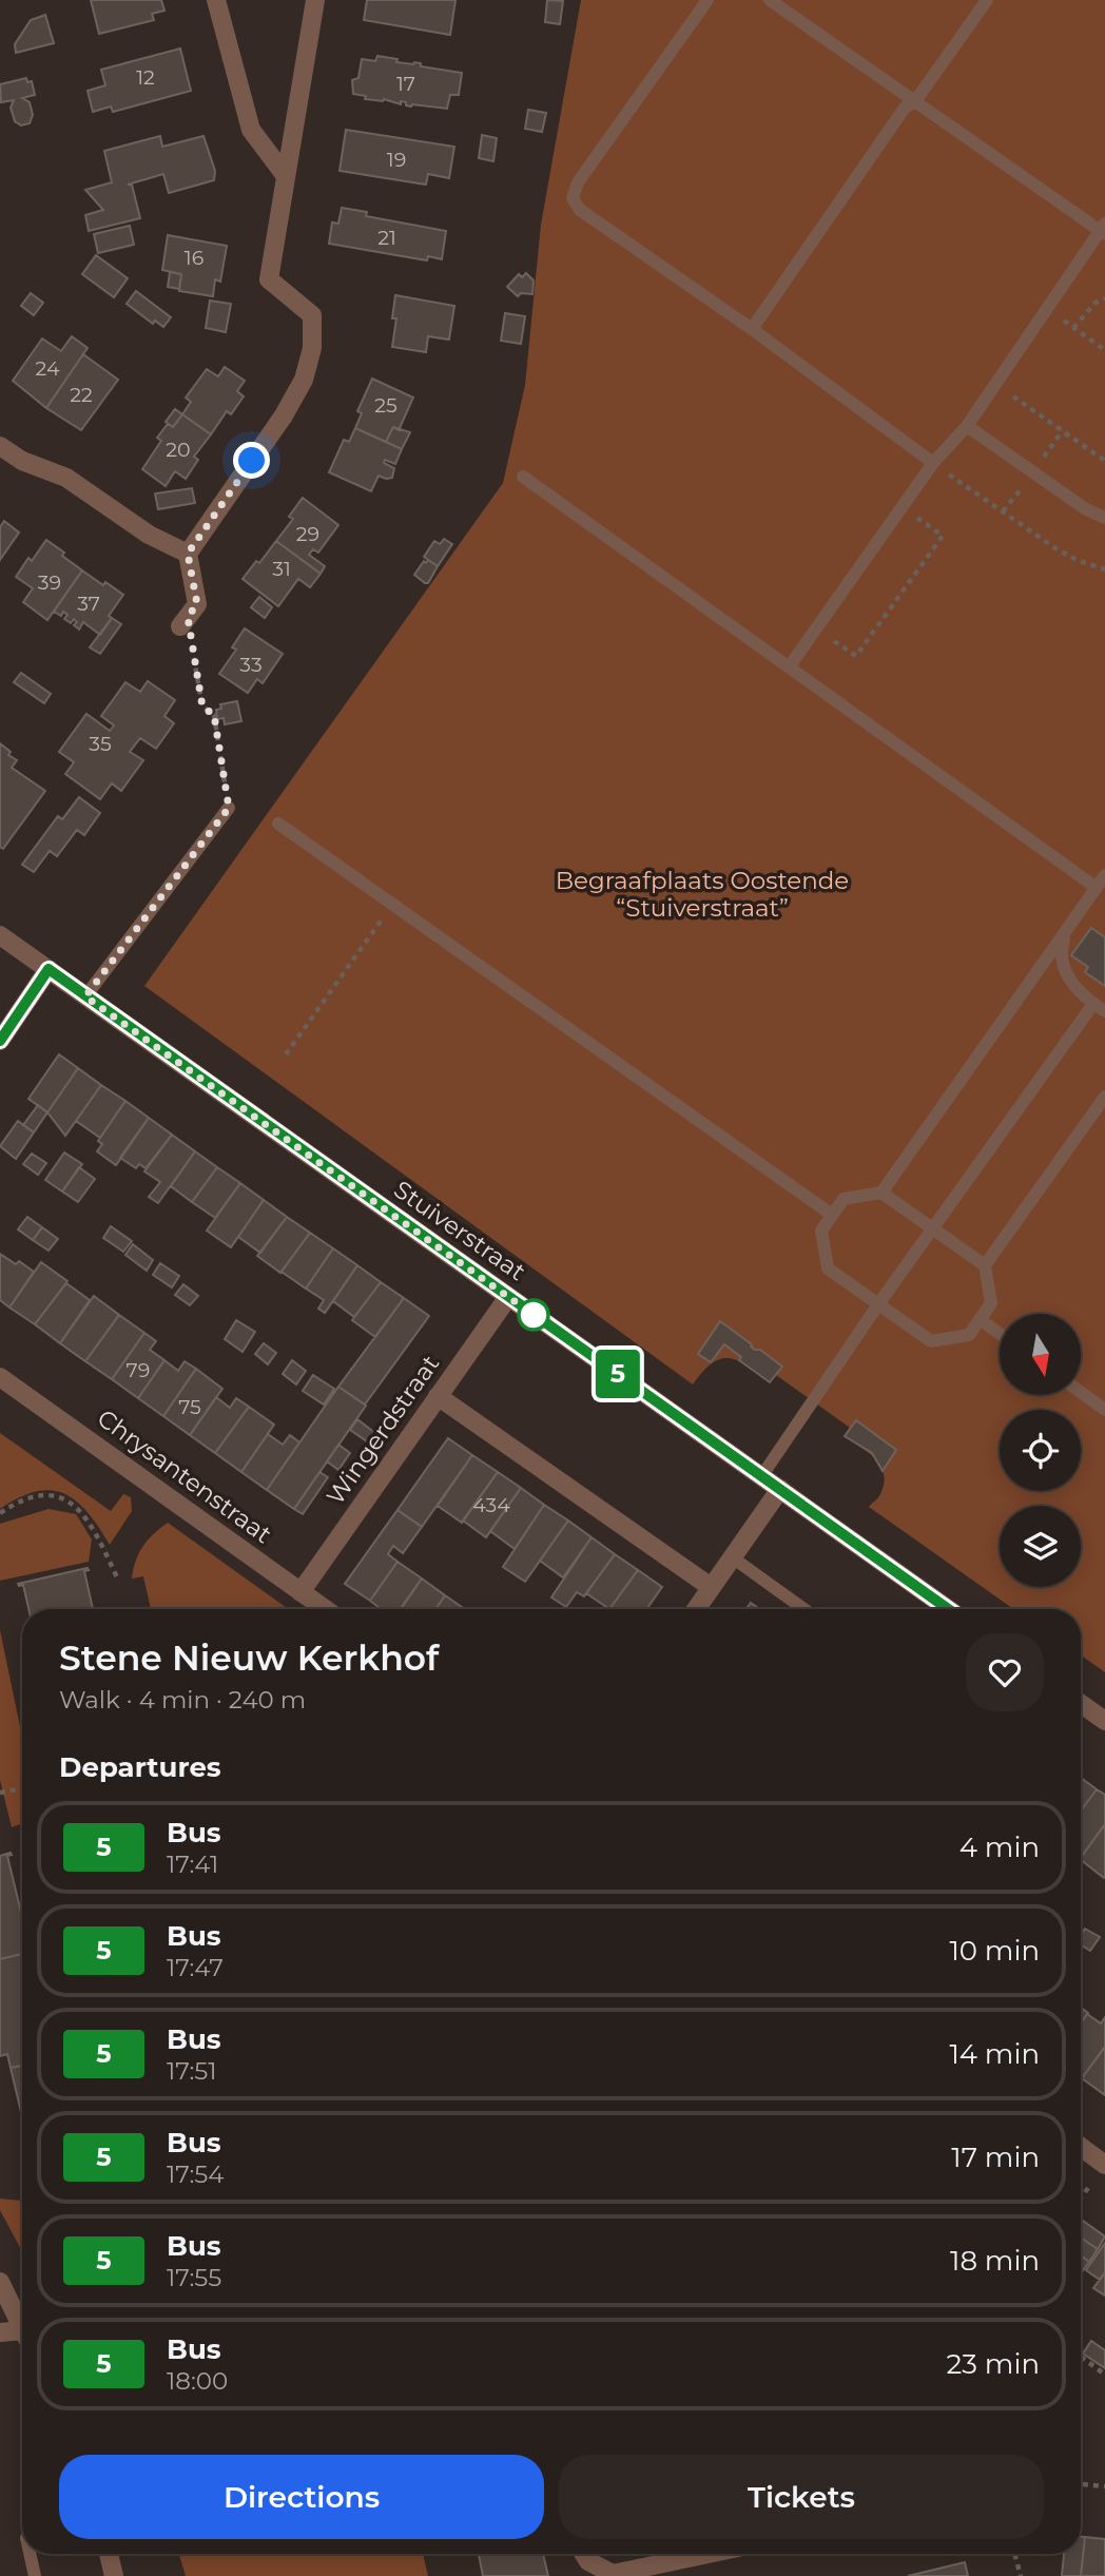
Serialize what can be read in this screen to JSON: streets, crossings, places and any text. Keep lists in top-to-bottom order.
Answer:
{
  "streets": {
    "street": ["Stuiverstraat", "Wingerdstraat", "Chrysantenstraat"]
  },
  "crossings": [
    ["Stuiverstraat", "Wingerdstraat"],
    ["Wingerdstraat", "Chrysantenstraat"]
  ],
  "parks": ["Begraafplaats Oostende “Stuiverstraat”"],
  "lines": ["bus line 5"],
  "house_numbers": [
    "12",
    "17",
    "19",
    "21",
    "16",
    "24",
    "22",
    "25",
    "20",
    "29",
    "31",
    "39",
    "37",
    "33",
    "35",
    "79",
    "75",
    "434"
  ],
  "north": "bottom",
  "page": {
    "on_map": "5",
    "heading": [
      ["Stene Nieuw Kerkhof", "Walk · 4 min · 240 m"],
      "Departures"
    ],
    "list": [
      {
        "mark": "5",
        "name": "Bus",
        "note": "17:41",
        "value": "4 min"
      },
      {
        "mark": "5",
        "name": "Bus",
        "note": "17:47",
        "value": "10 min"
      },
      {
        "mark": "5",
        "name": "Bus",
        "note": "17:51",
        "value": "14 min"
      },
      {
        "mark": "5",
        "name": "Bus",
        "note": "17:54",
        "value": "17 min"
      },
      {
        "mark": "5",
        "name": "Bus",
        "note": "17:55",
        "value": "18 min"
      },
      {
        "mark": "5",
        "name": "Bus",
        "note": "18:00",
        "value": "23 min"
      }
    ],
    "buttons": ["Directions", "Tickets"]
  }
}
